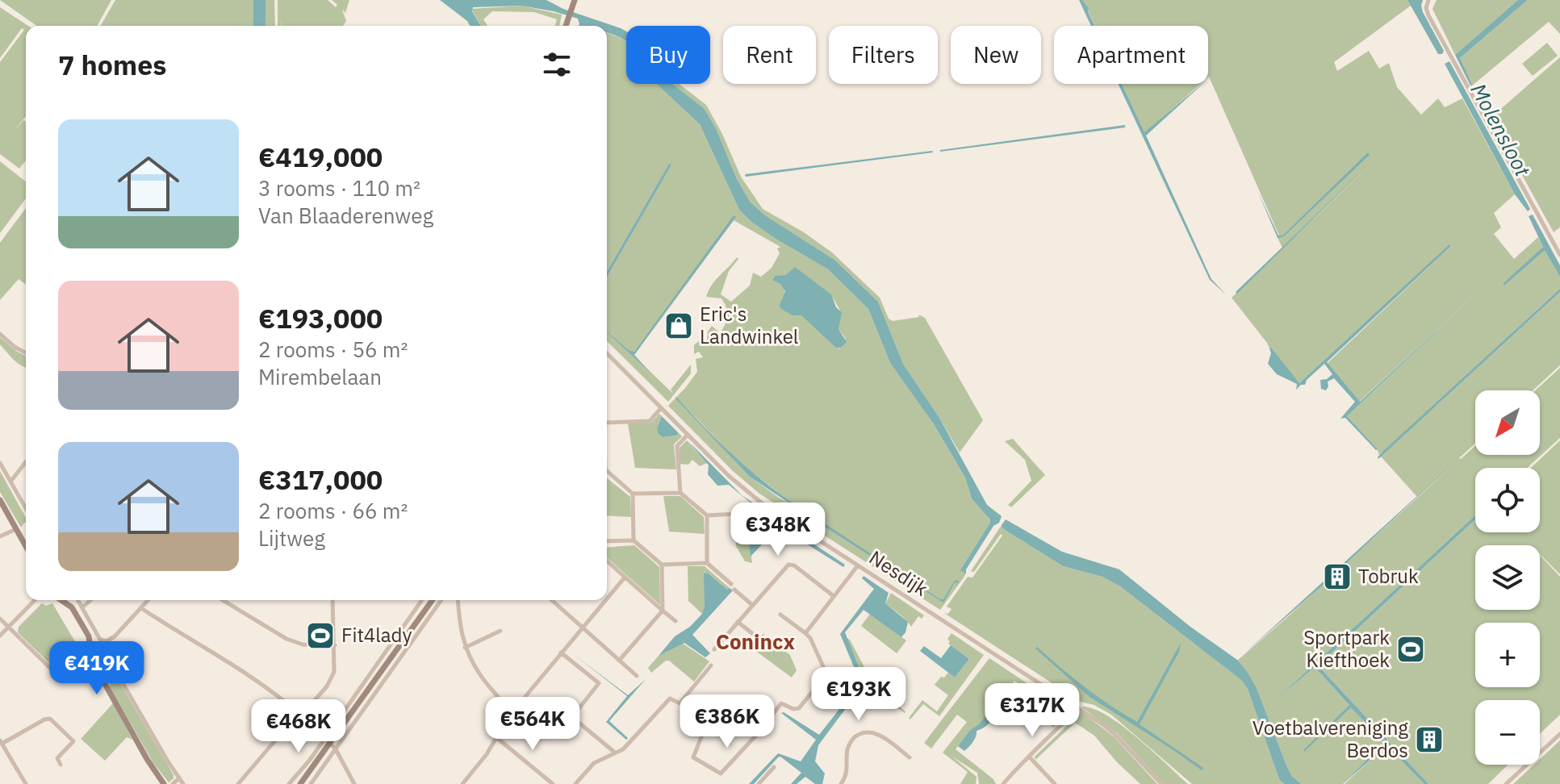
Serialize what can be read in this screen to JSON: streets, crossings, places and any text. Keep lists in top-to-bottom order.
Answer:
{
  "streets": {
    "street": ["Nesdijk"]
  },
  "districts": ["Conincx"],
  "water": ["Molensloot"],
  "places": {
    "shop": ["Eric's Landwinkel"],
    "building": ["Tobruk", "Voetbalvereniging Berdos"],
    "sports": ["Fit4lady", "Sportpark Kiefthoek"]
  },
  "north": "bottom left",
  "page": {
    "chip": [
      "Buy",
      "Rent",
      "Filters",
      "New",
      "Apartment"
    ],
    "heading": "7 homes",
    "list": [
      {
        "name": "€419,000",
        "note": "3 rooms · 110 m² · Van Blaaderenweg"
      },
      {
        "name": "€193,000",
        "note": "2 rooms · 56 m² · Mirembelaan"
      },
      {
        "name": "€317,000",
        "note": "2 rooms · 66 m² · Lijtweg"
      }
    ],
    "map_buttons": ["+", "−"],
    "price": [
      "€348K",
      "€419K",
      "€193K",
      "€317K",
      "€386K",
      "€564K",
      "€468K"
    ]
  }
}
